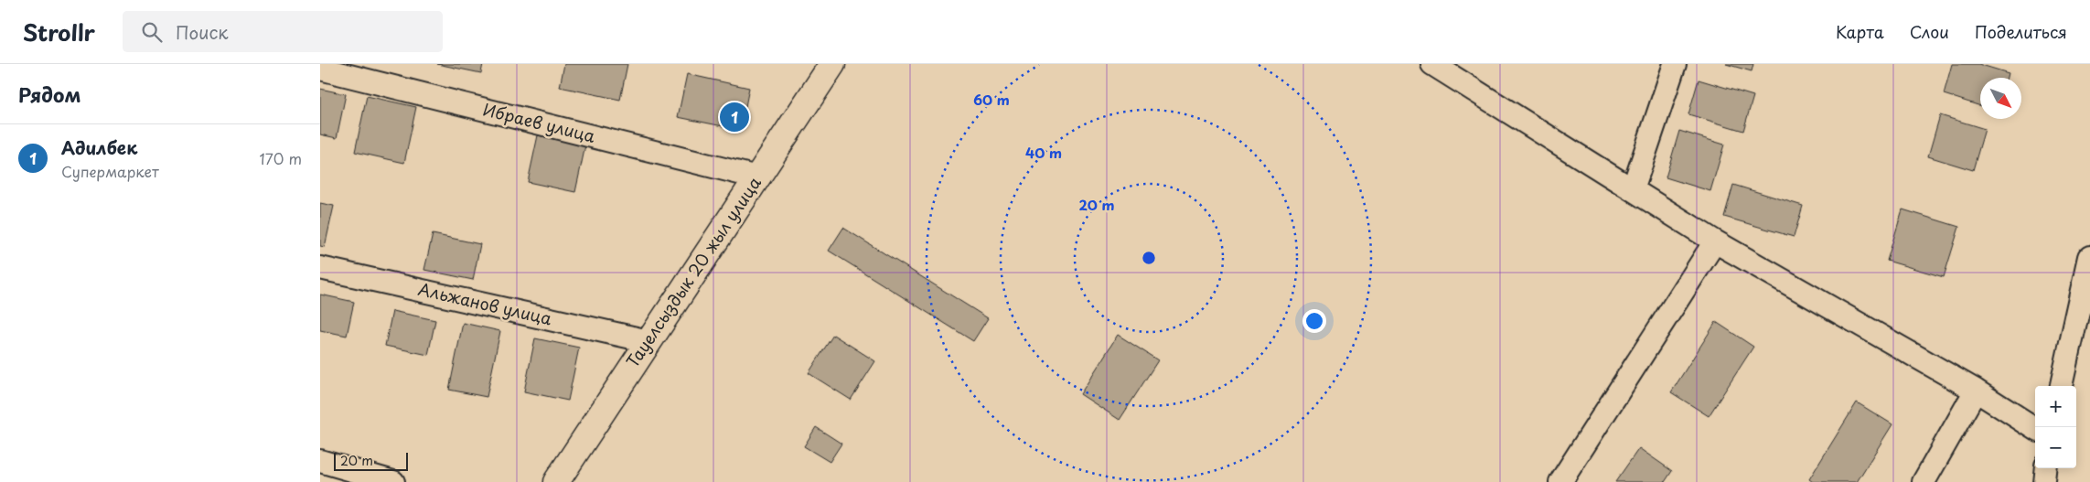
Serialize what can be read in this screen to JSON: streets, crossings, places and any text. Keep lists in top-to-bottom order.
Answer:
{
  "streets": {
    "street": ["Ибраев улица", "Тауелсыздык 20 жыл улица", "Альжанов улица"]
  },
  "crossings": [
    ["Ибраев улица", "Тауелсыздык 20 жыл улица"],
    ["Тауелсыздык 20 жыл улица", "Альжанов улица"]
  ],
  "scale_bar": "20 m",
  "north": "bottom right",
  "page": {
    "header": "Strollr",
    "search": "Поиск",
    "nav": ["Карта", "Слои", "Поделиться"],
    "heading": "Рядом",
    "pins": "1",
    "list": [
      {
        "mark": "1",
        "name": "Адилбек",
        "note": "Супермаркет",
        "value": "170 m"
      }
    ],
    "map_buttons": ["+", "−"],
    "scale": "20 m"
  },
  "rings": ["60 m", "40 m", "20 m"]
}
